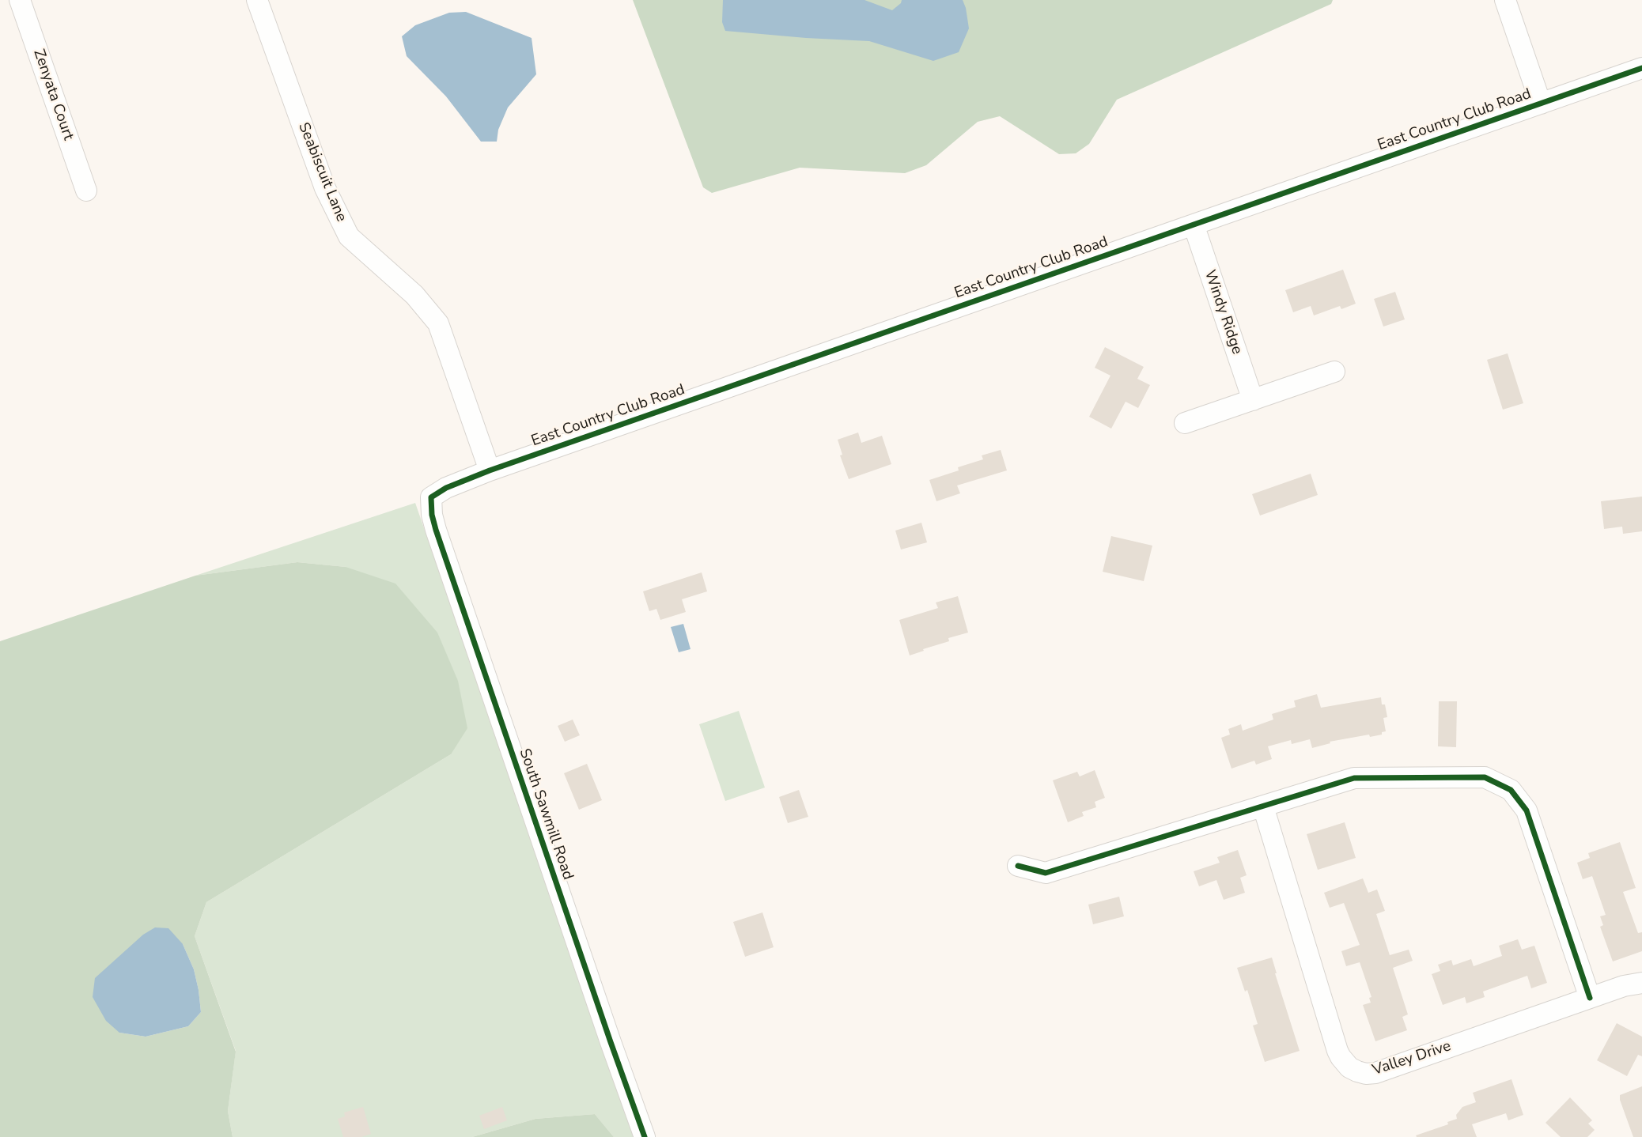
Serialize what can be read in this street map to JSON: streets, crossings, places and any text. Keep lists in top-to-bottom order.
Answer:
{
  "streets": {
    "street": [
      "Zenyata Court",
      "East Country Club Road",
      "Seabiscuit Lane",
      "Windy Ridge",
      "South Sawmill Road",
      "Valley Drive"
    ]
  },
  "crossings": [
    ["East Country Club Road", "Seabiscuit Lane"],
    ["East Country Club Road", "Windy Ridge"],
    ["East Country Club Road", "South Sawmill Road"]
  ]
}
